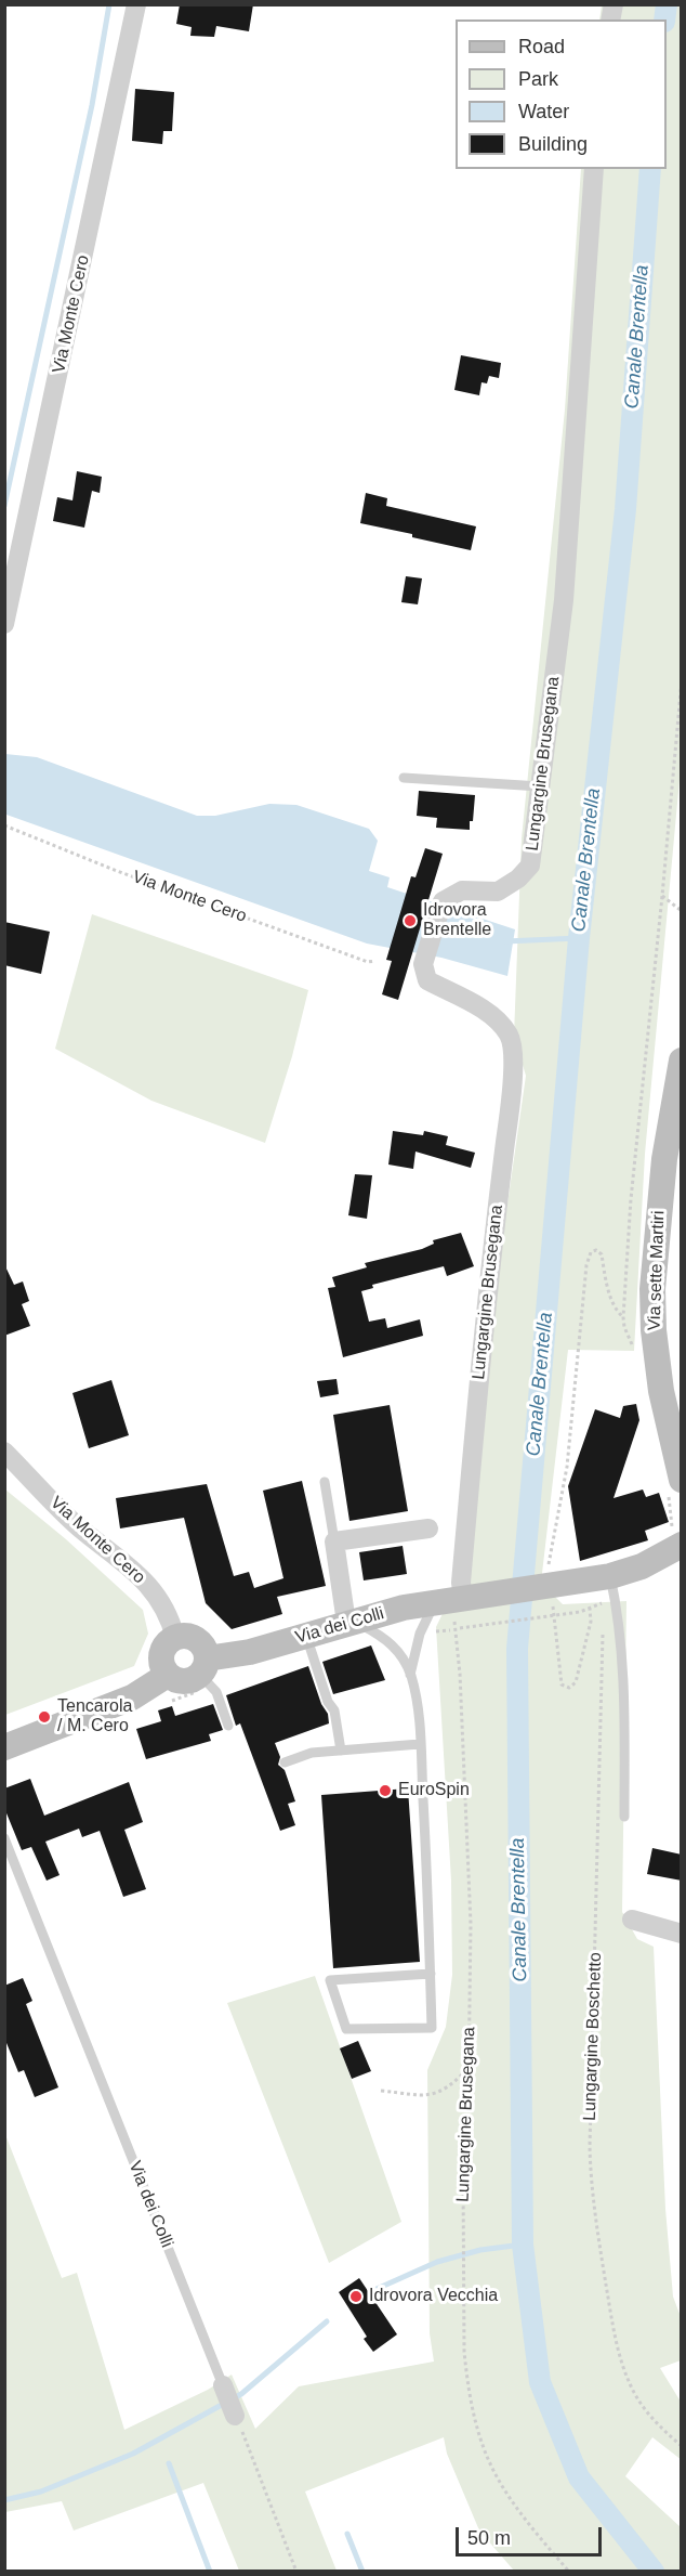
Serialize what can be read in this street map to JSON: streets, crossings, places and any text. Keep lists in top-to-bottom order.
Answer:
{
  "streets": {
    "main road": ["Via sette Martiri", "Via dei Colli"],
    "street": ["Via Monte Cero", "Lungargine Brusegana"],
    "path": ["Lungargine Boschetto"]
  },
  "crossings": [
    ["Via Monte Cero", "Via dei Colli"],
    ["Lungargine Brusegana", "Via dei Colli"]
  ],
  "water": ["Canale Brentella"],
  "places": [
    "Idrovora Brentelle",
    "Tencarola / M. Cero",
    "EuroSpin",
    "Idrovora Vecchia"
  ],
  "legend": [
    "Road",
    "Park",
    "Water",
    "Building"
  ],
  "scale_bar": "50 m"
}
